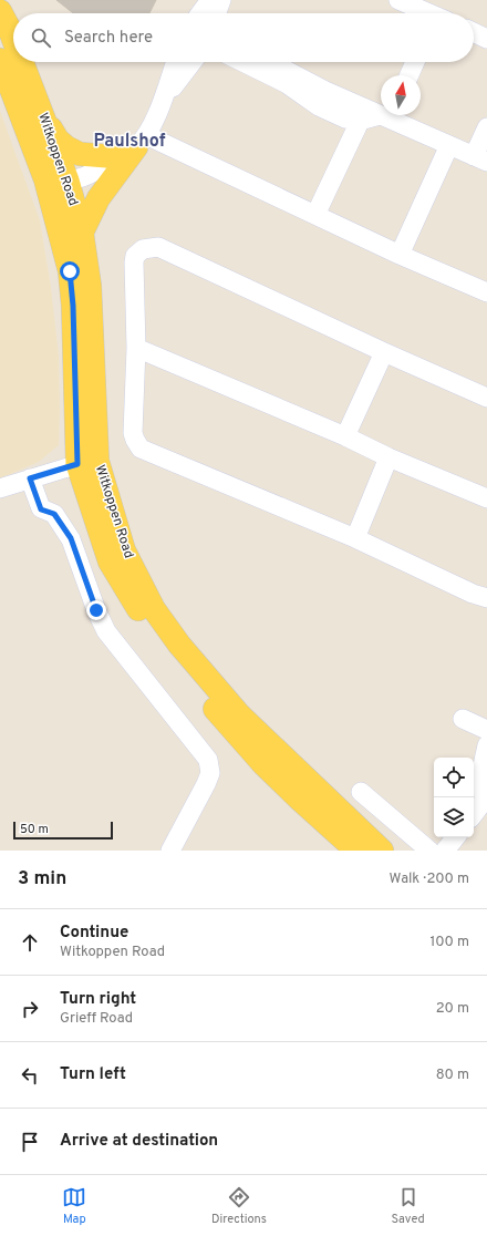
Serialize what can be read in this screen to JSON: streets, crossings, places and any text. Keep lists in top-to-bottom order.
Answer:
{
  "streets": {
    "main road": ["Witkoppen Road"]
  },
  "districts": ["Paulshof"],
  "scale_bar": "50 m",
  "north": "top",
  "page": {
    "search": "Search here",
    "scale": "50 m",
    "heading": ["3 min", "Walk · 200 m"],
    "list": [
      ["Continue", "Witkoppen Road", "100 m"],
      ["Turn right", "Grieff Road", "20 m"],
      ["Turn left", "80 m"],
      "Arrive at destination"
    ],
    "nav": ["Map", "Directions", "Saved"]
  }
}
